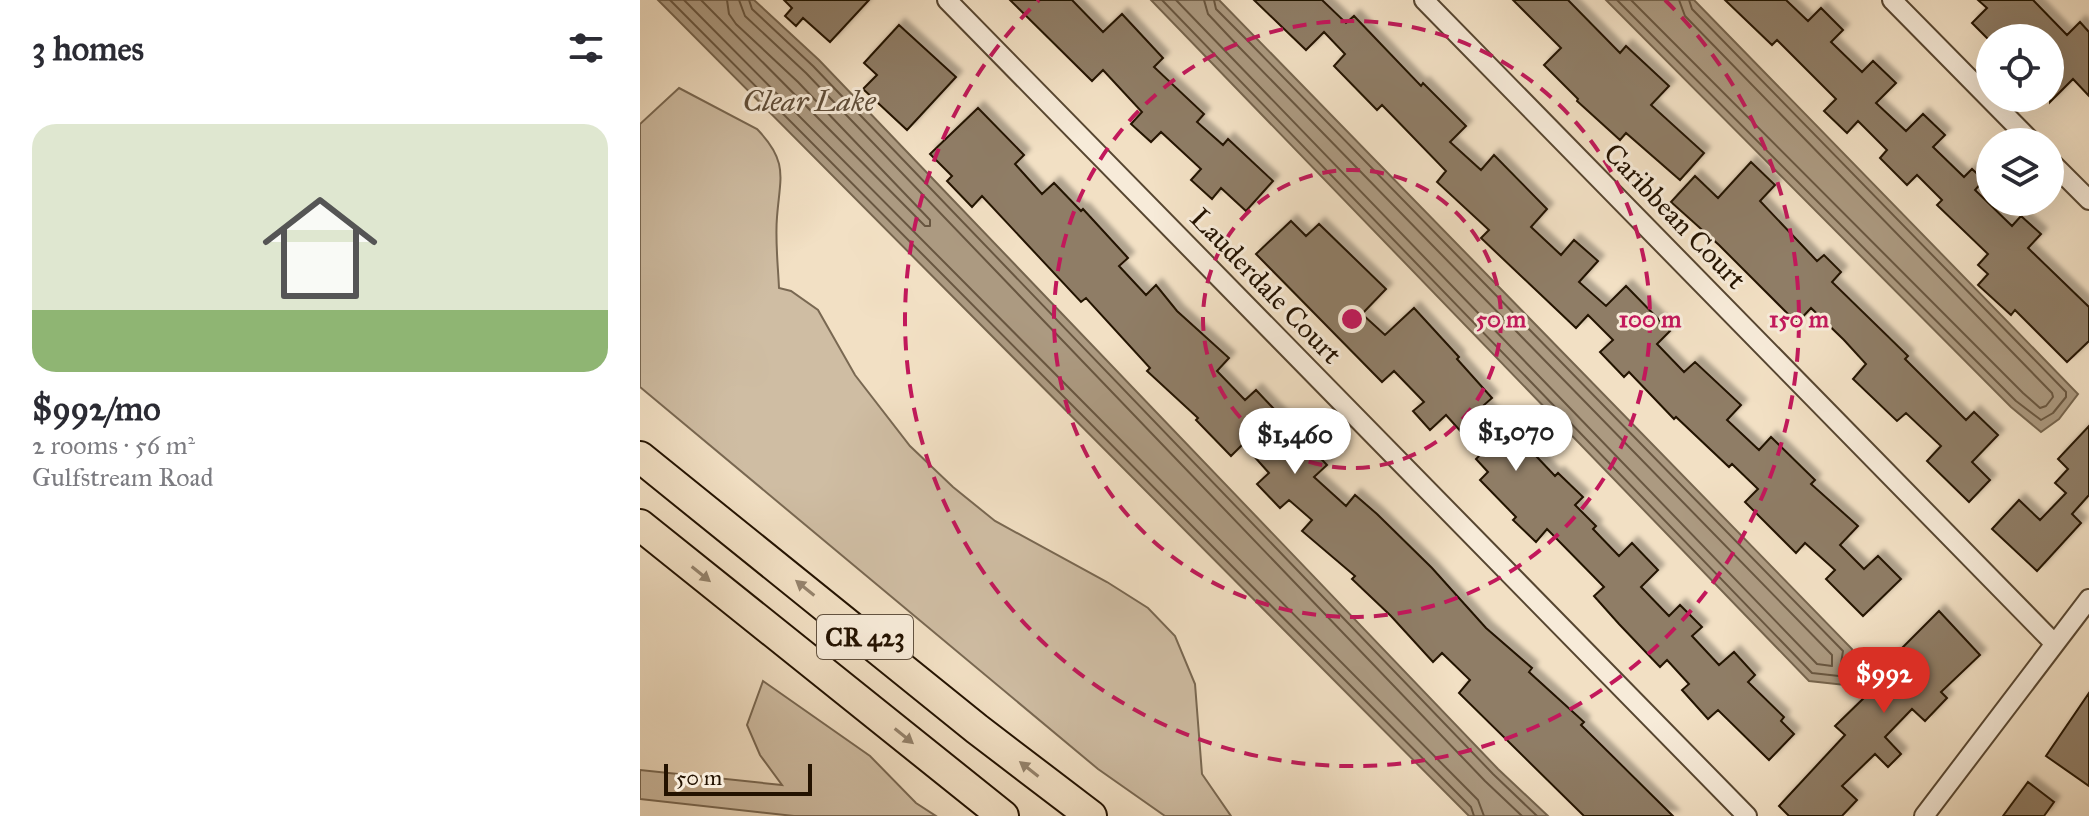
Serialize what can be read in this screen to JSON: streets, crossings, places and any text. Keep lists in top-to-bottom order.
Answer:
{
  "streets": {
    "main road": ["CR 423"],
    "street": ["Caribbean Court", "Lauderdale Court"]
  },
  "water": ["Clear Lake"],
  "scale_bar": "50 m",
  "page": {
    "heading": "3 homes",
    "list": [
      {
        "name": "$992/mo",
        "note": "2 rooms · 56 m² · Gulfstream Road"
      }
    ],
    "price": ["$1,070", "$1,460", "$992"],
    "scale": "50 m"
  },
  "rings": ["50 m", "100 m", "150 m"]
}
